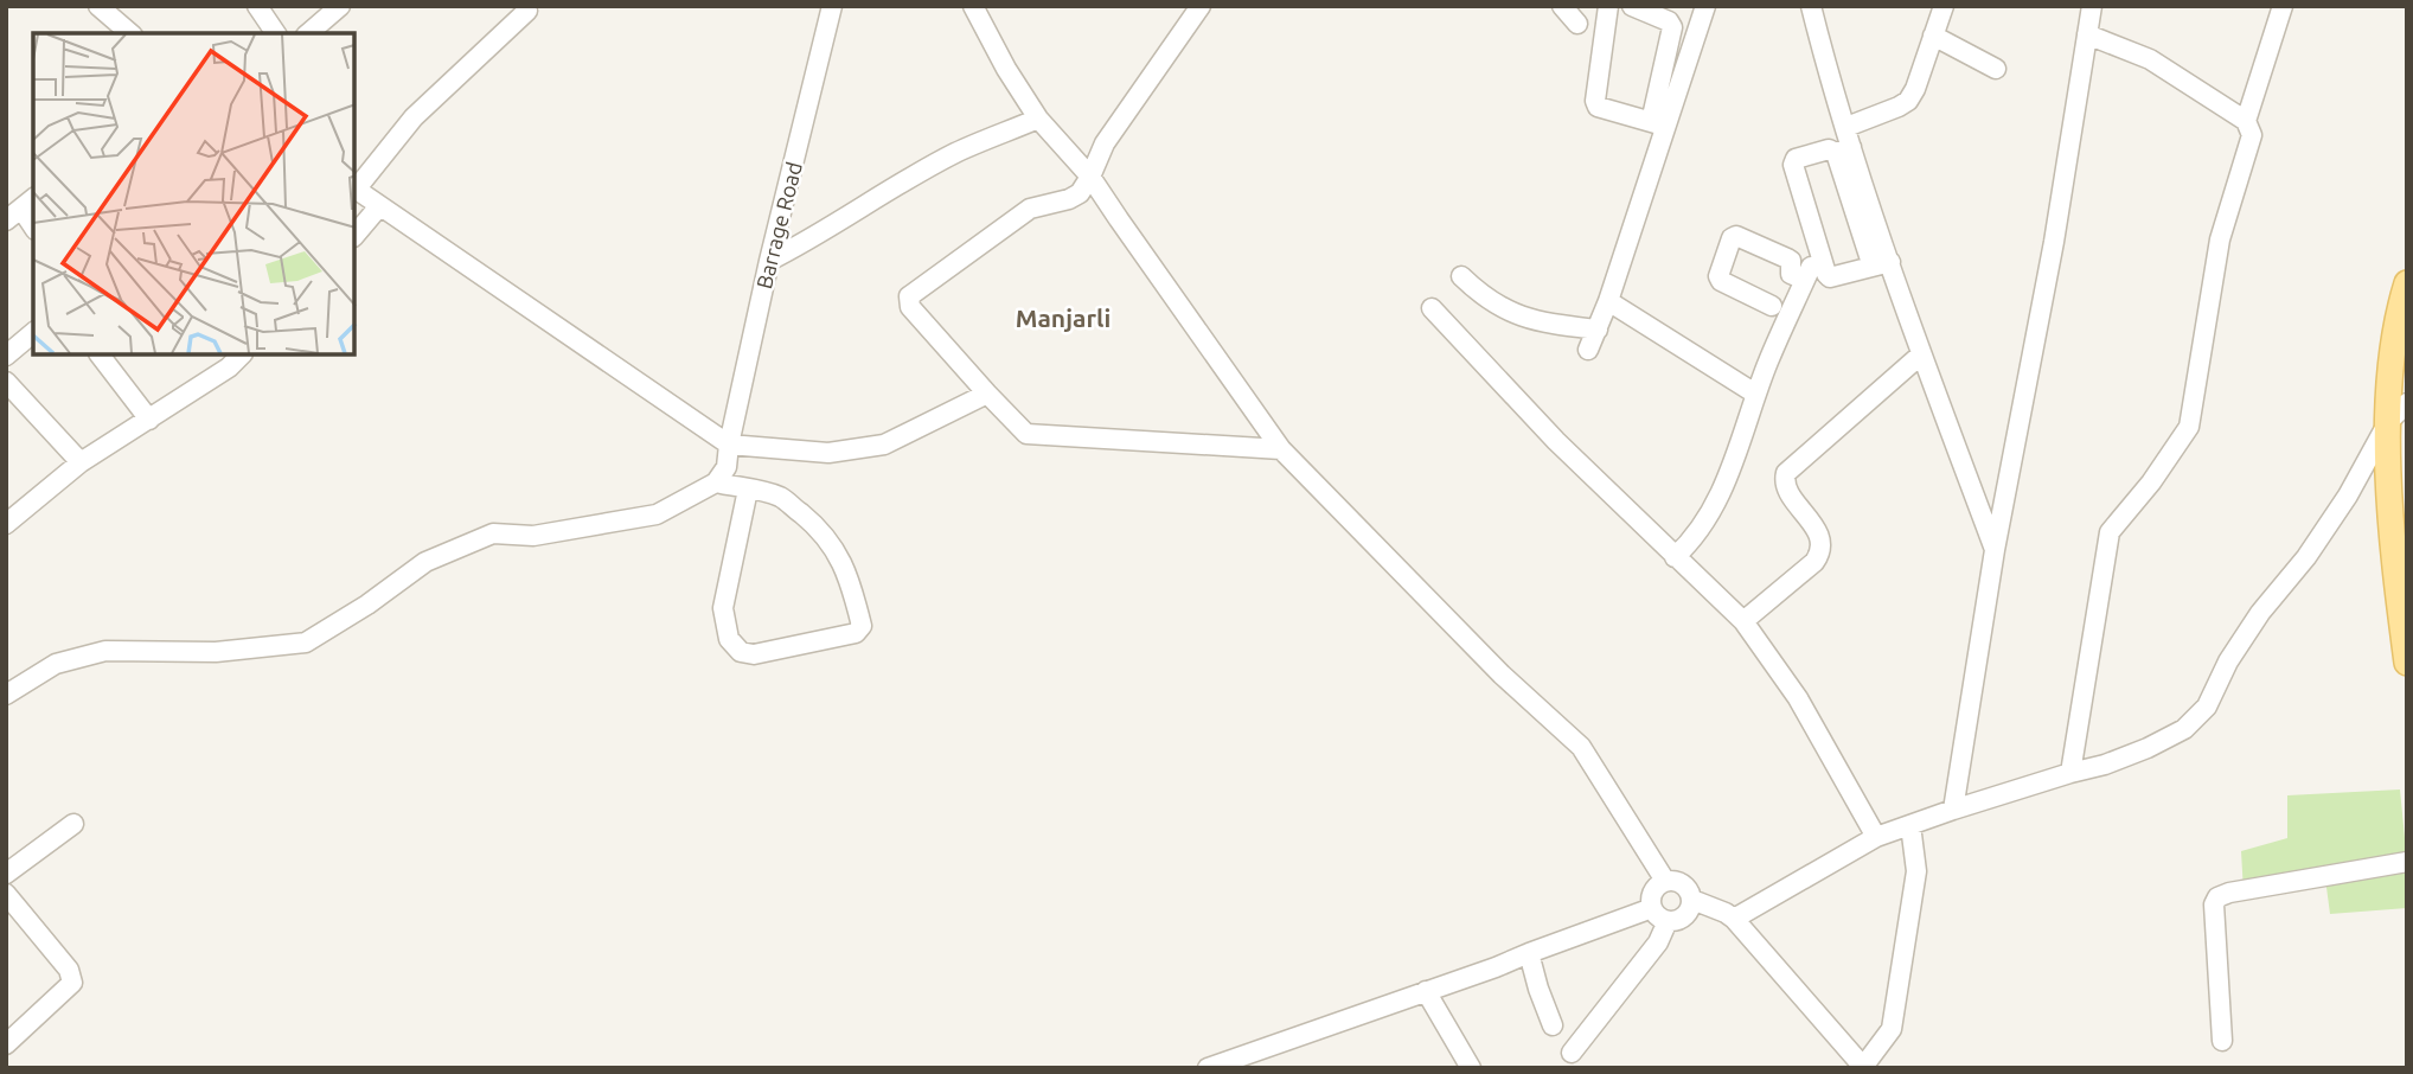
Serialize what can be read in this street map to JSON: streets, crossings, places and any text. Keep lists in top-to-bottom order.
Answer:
{
  "streets": {
    "street": ["Barrage Road"]
  },
  "districts": ["Manjarli"]
}
